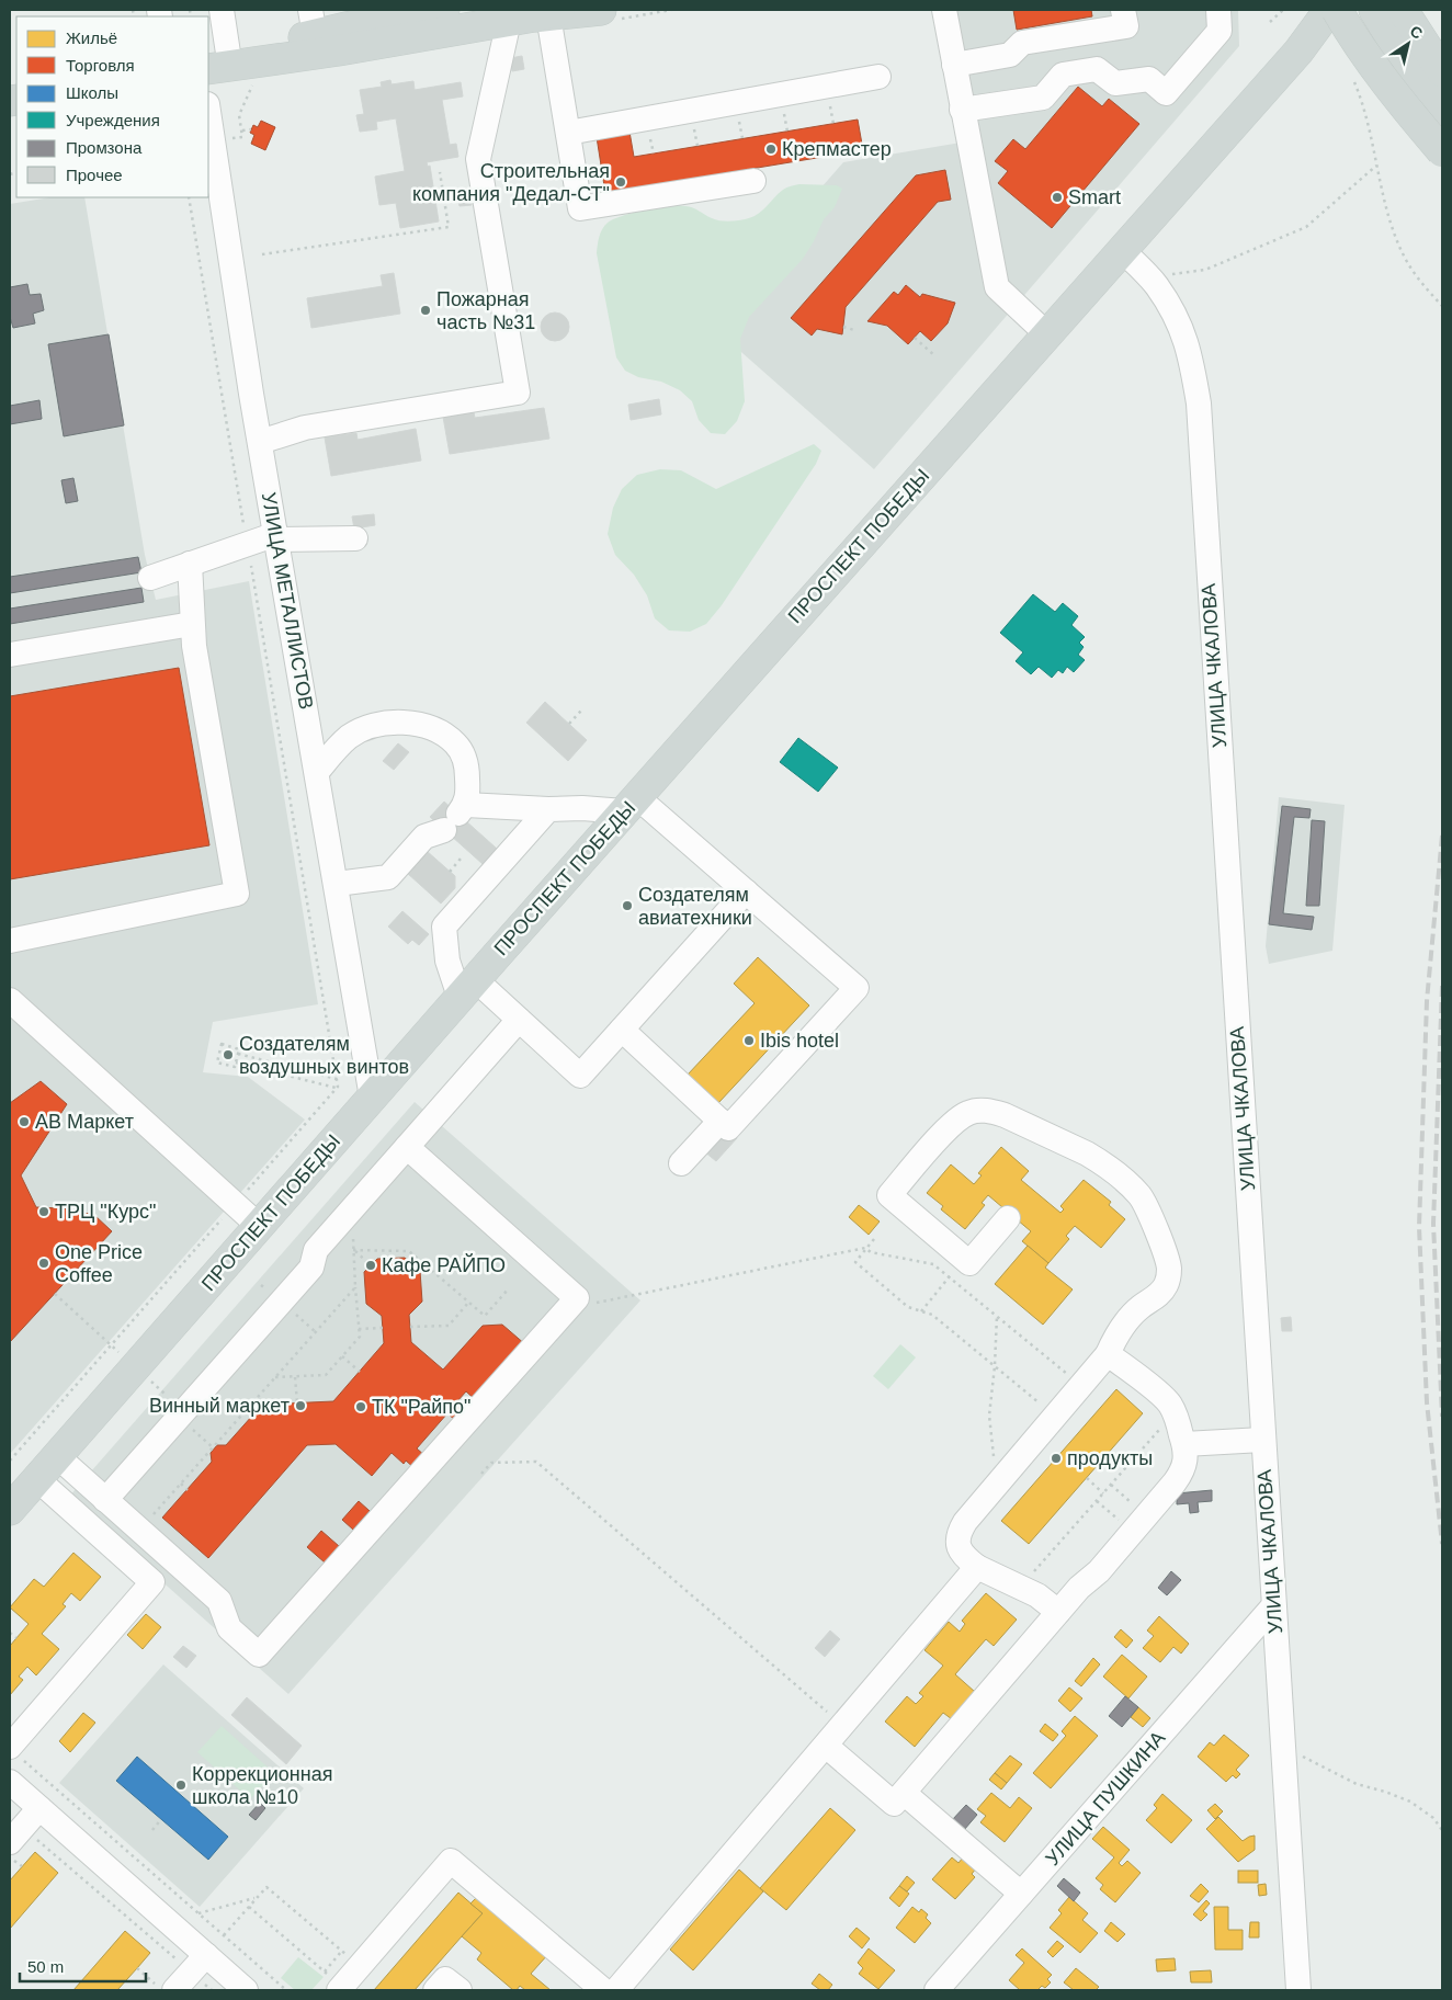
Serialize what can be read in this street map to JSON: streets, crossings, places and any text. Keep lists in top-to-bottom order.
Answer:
{
  "streets": {
    "main road": ["ПРОСПЕКТ ПОБЕДЫ"],
    "street": ["УЛИЦА МЕТАЛЛИСТОВ", "УЛИЦА ЧКАЛОВА", "УЛИЦА ПУШКИНА"]
  },
  "crossings": [
    ["ПРОСПЕКТ ПОБЕДЫ", "УЛИЦА МЕТАЛЛИСТОВ"],
    ["ПРОСПЕКТ ПОБЕДЫ", "УЛИЦА ЧКАЛОВА"],
    ["УЛИЦА ЧКАЛОВА", "УЛИЦА ПУШКИНА"]
  ],
  "places": [
    "Крепмастер",
    "Строительная компания \"Дедал-СТ\"",
    "Smart",
    "Пожарная часть №31",
    "Создателям авиатехники",
    "Ibis hotel",
    "Создателям воздушных винтов",
    "АВ Маркет",
    "ТРЦ \"Курс\"",
    "One Price Coffee",
    "Кафе РАЙПО",
    "Винный маркет",
    "ТК \"Райпо\"",
    "продукты",
    "Коррекционная школа №10"
  ],
  "legend": [
    "Жильё",
    "Торговля",
    "Школы",
    "Учреждения",
    "Промзона",
    "Прочее"
  ],
  "scale_bar": "50 m",
  "north": "top right"
}
